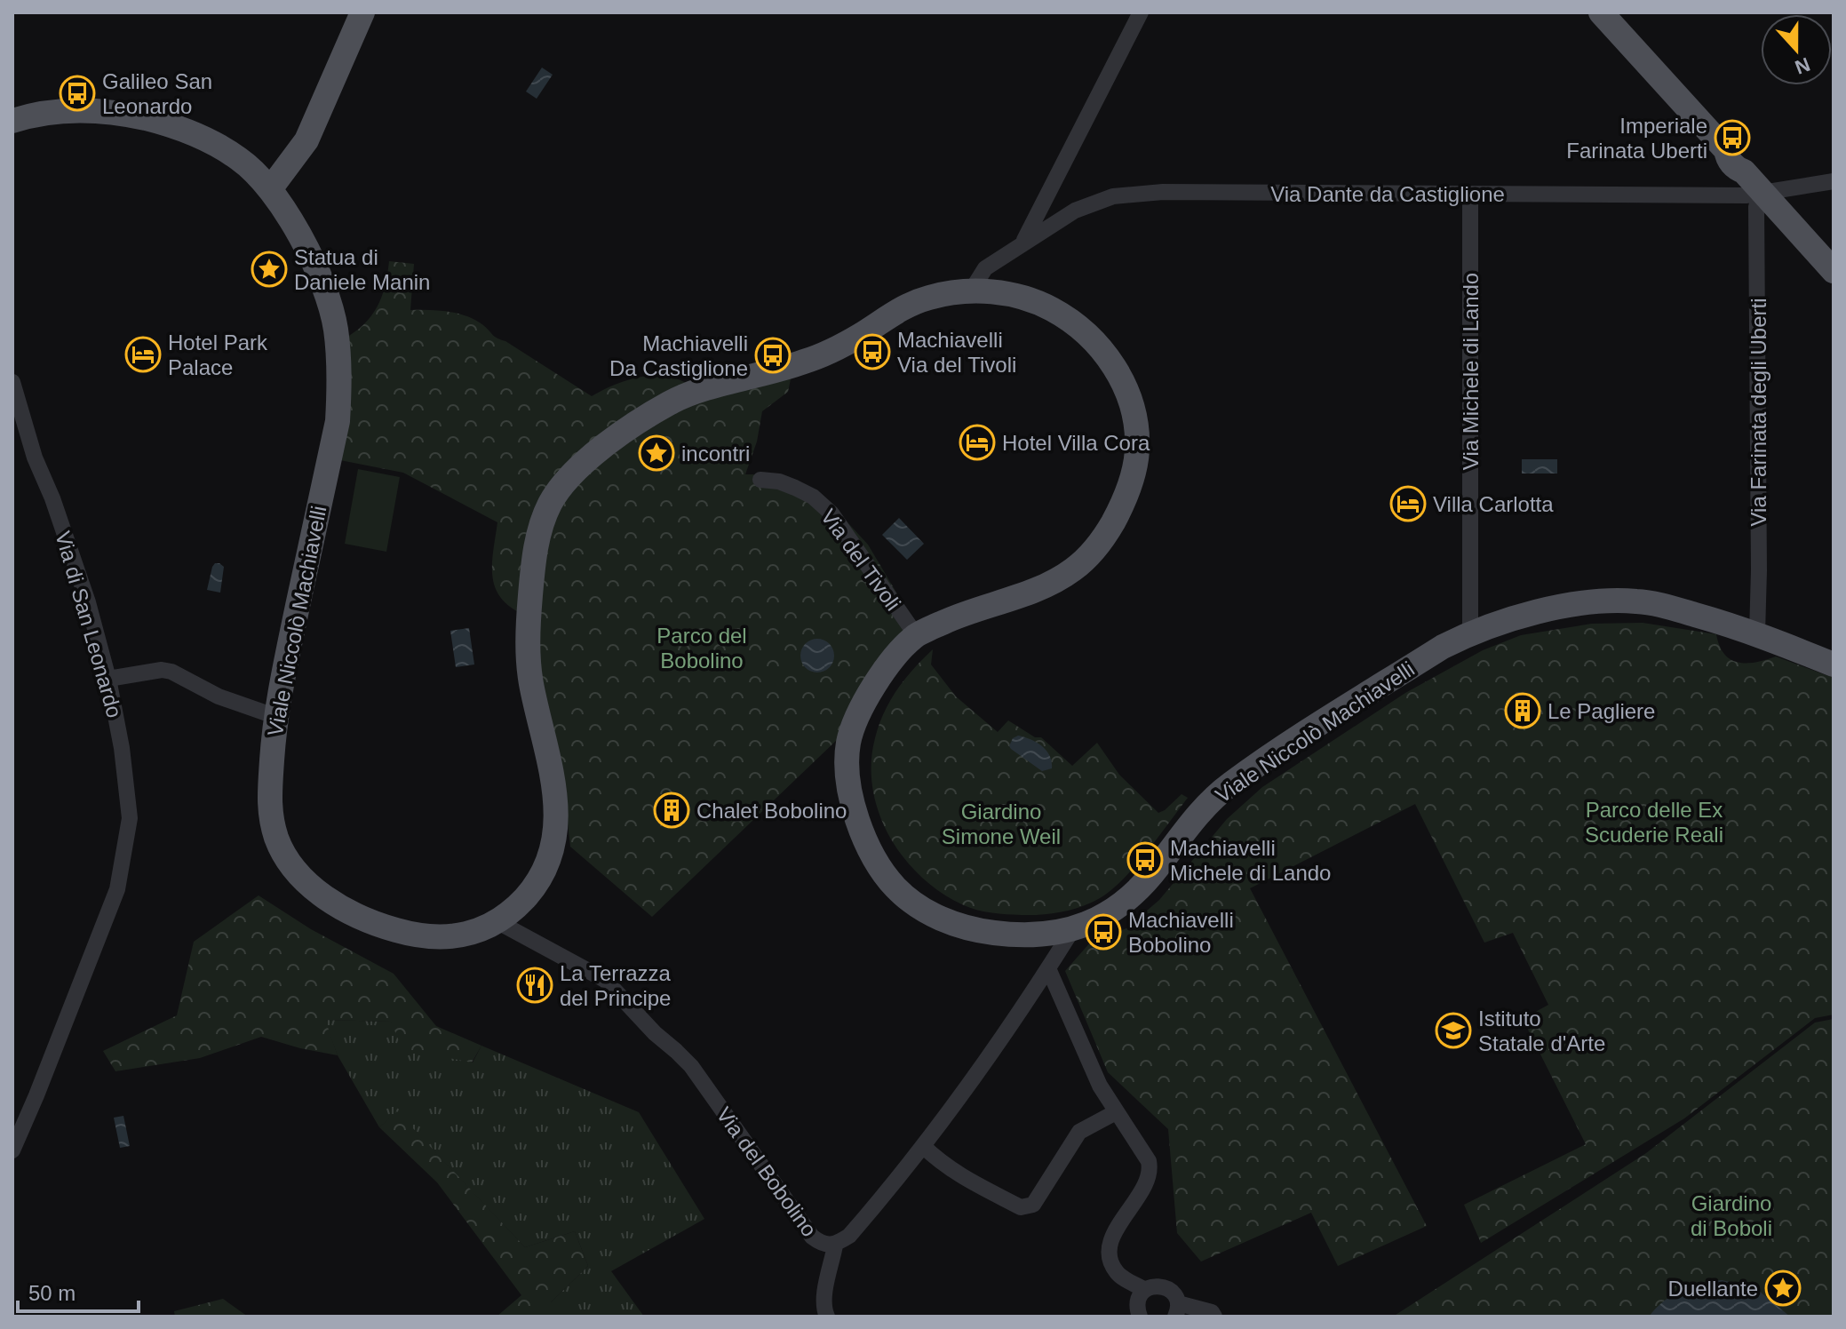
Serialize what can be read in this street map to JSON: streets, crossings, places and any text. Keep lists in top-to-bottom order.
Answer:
{
  "streets": {
    "main road": ["Viale Niccolò Machiavelli"],
    "street": [
      "Via Dante da Castiglione",
      "Via Michele di Lando",
      "Via Farinata degli Uberti",
      "Via del Tivoli",
      "Via di San Leonardo",
      "Via del Bobolino"
    ]
  },
  "crossings": [
    ["Via Dante da Castiglione", "Via Michele di Lando"],
    ["Via Dante da Castiglione", "Via Farinata degli Uberti"],
    ["Via Dante da Castiglione", "Viale Niccolò Machiavelli"],
    ["Via Michele di Lando", "Viale Niccolò Machiavelli"],
    ["Via Farinata degli Uberti", "Viale Niccolò Machiavelli"],
    ["Via del Tivoli", "Viale Niccolò Machiavelli"],
    ["Viale Niccolò Machiavelli", "Via del Bobolino"]
  ],
  "parks": [
    "Parco del Bobolino",
    "Parco delle Ex Scuderie Reali",
    "Giardino Simone Weil",
    "Giardino di Boboli"
  ],
  "places": {
    "bus stop": [
      "Galileo San Leonardo",
      "Imperiale Farinata Uberti",
      "Machiavelli Via del Tivoli",
      "Machiavelli Da Castiglione",
      "Machiavelli Michele di Lando",
      "Machiavelli Bobolino"
    ],
    "place": ["Statua di Daniele Manin", "incontri", "Duellante"],
    "hotel": ["Hotel Park Palace", "Hotel Villa Cora", "Villa Carlotta"],
    "building": ["Le Pagliere", "Chalet Bobolino"],
    "restaurant": ["La Terrazza del Principe"],
    "school or university": ["Istituto Statale d'Arte"]
  },
  "scale_bar": "50 m",
  "north": "bottom"
}
